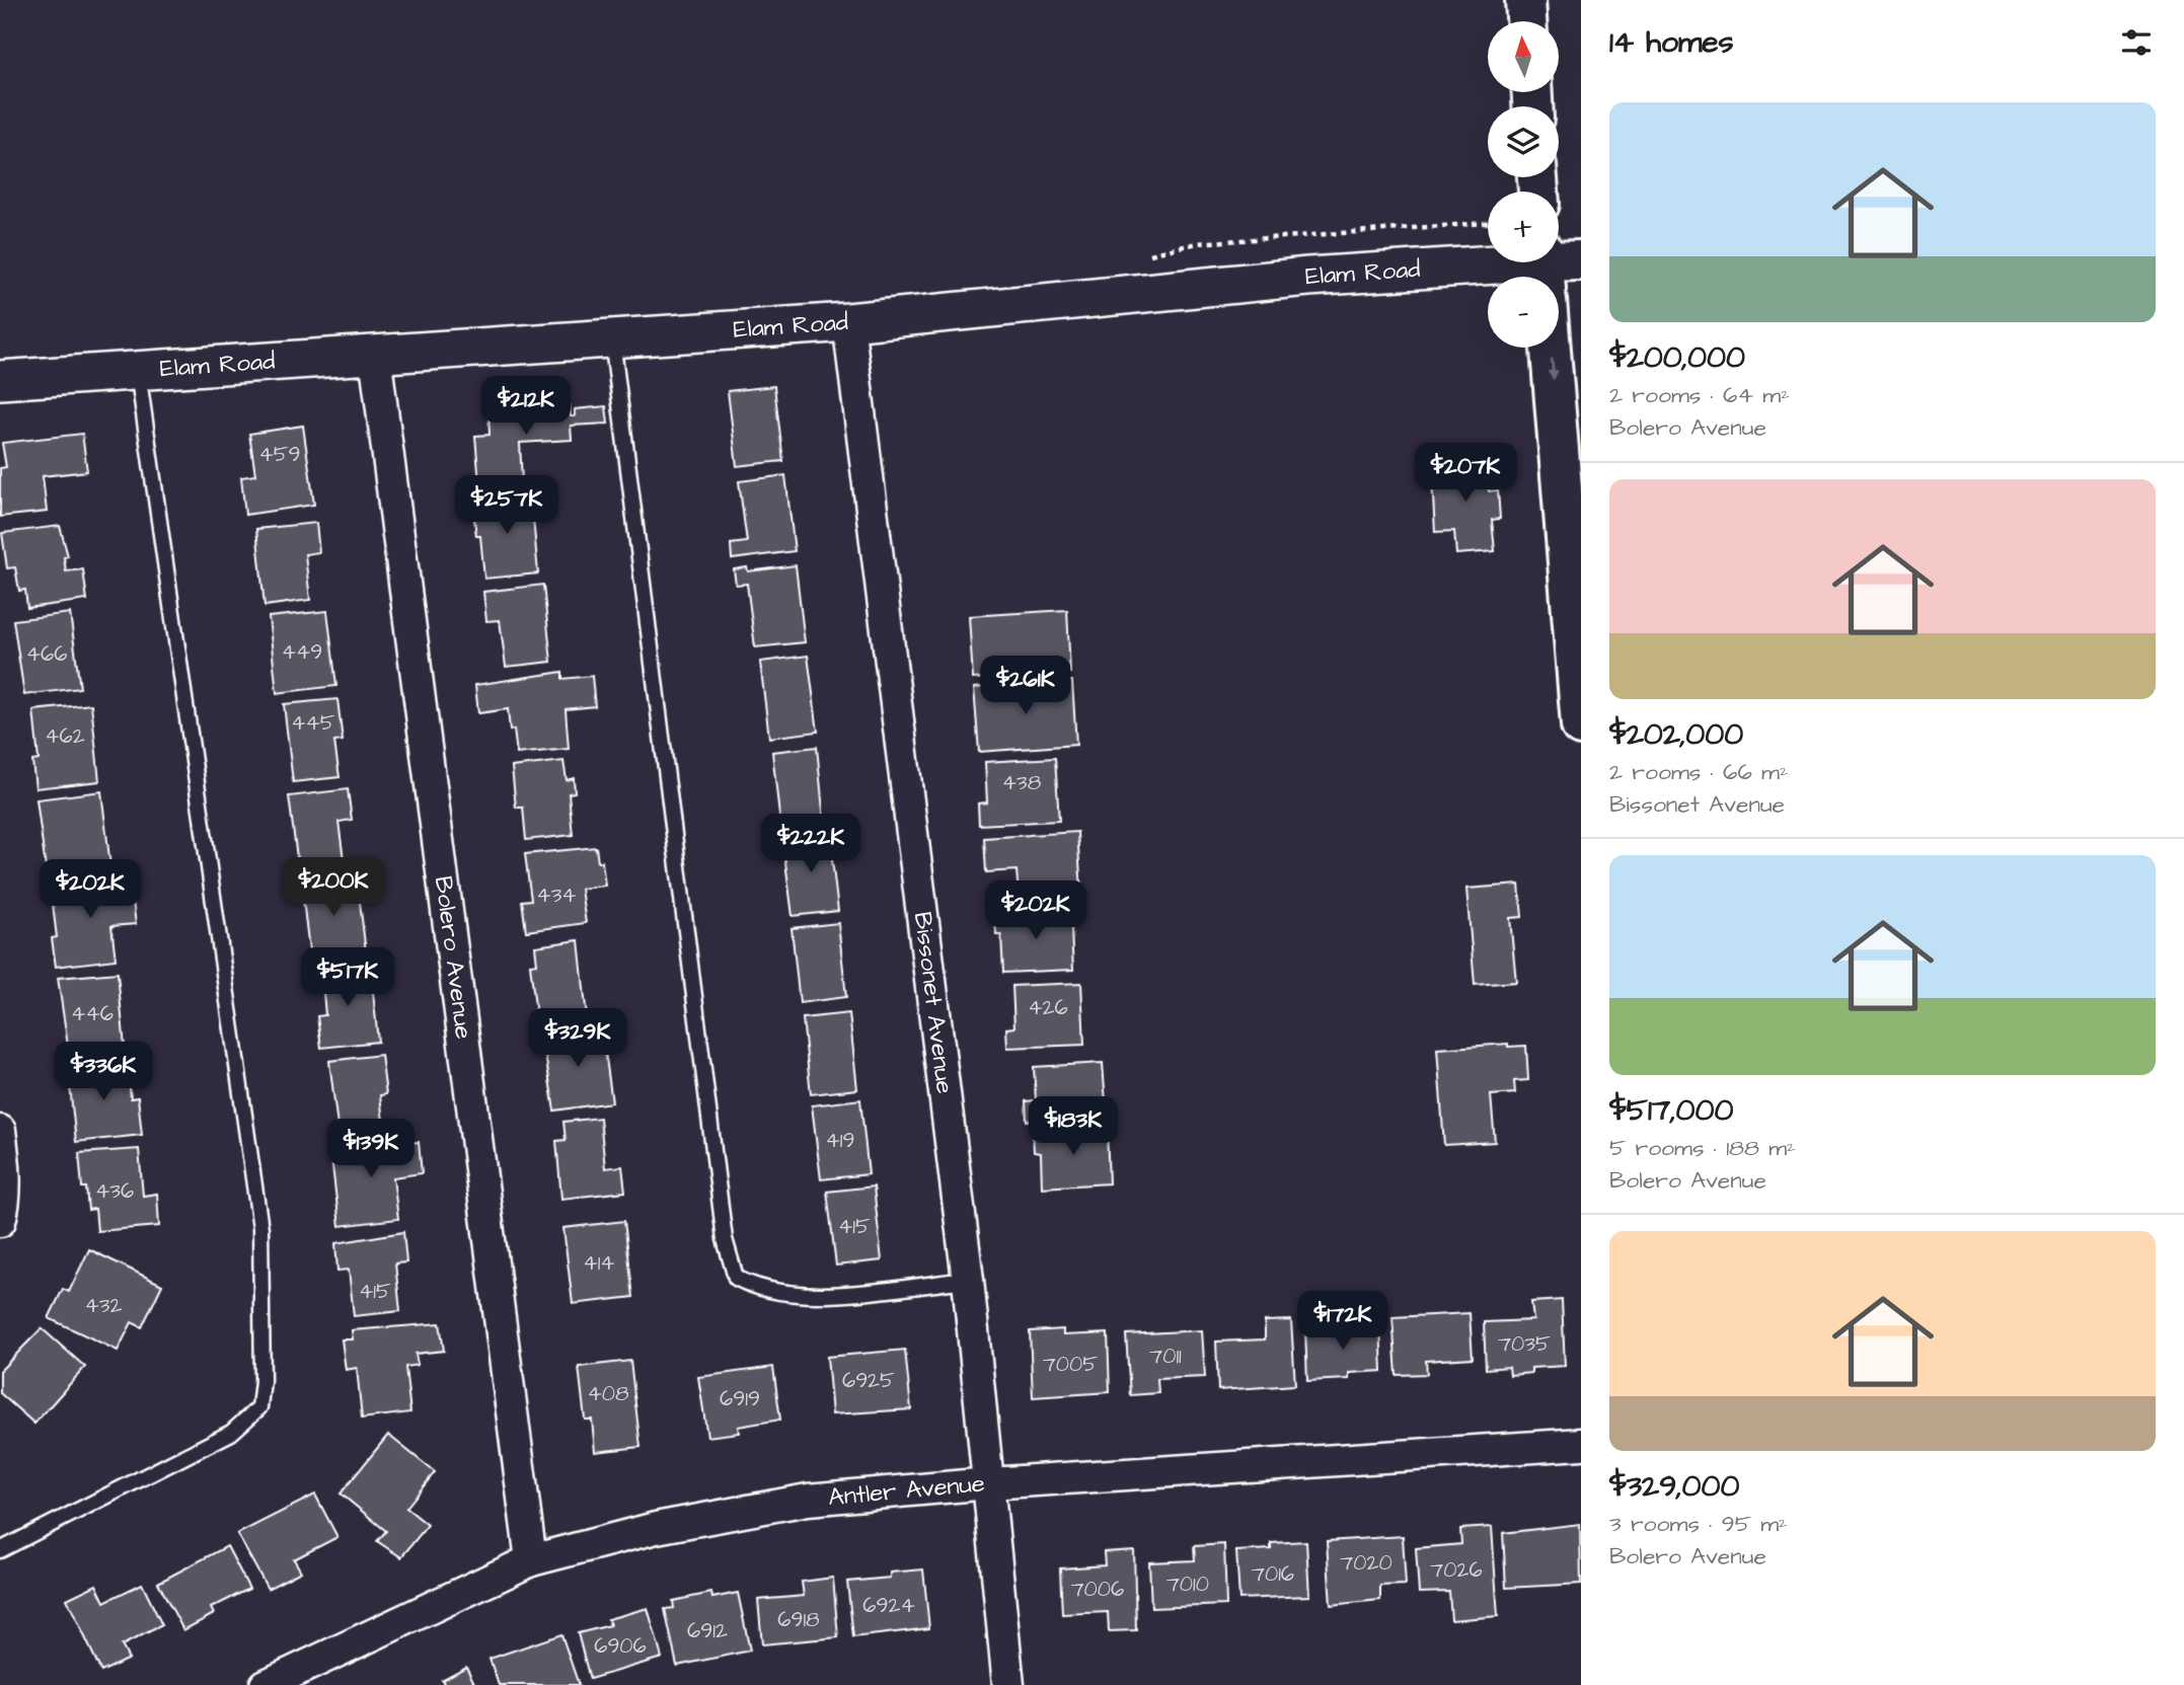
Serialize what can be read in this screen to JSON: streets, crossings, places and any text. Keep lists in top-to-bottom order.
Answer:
{
  "streets": {
    "main road": ["Elam Road"],
    "street": ["Bolero Avenue", "Bissonet Avenue", "Antler Avenue"]
  },
  "crossings": [
    ["Elam Road", "Bolero Avenue"],
    ["Elam Road", "Bissonet Avenue"],
    ["Bolero Avenue", "Antler Avenue"],
    ["Bissonet Avenue", "Antler Avenue"]
  ],
  "house_numbers": [
    "459",
    "449",
    "466",
    "445",
    "462",
    "438",
    "434",
    "426",
    "446",
    "419",
    "436",
    "415",
    "414",
    "415",
    "432",
    "7035",
    "7011",
    "7005",
    "6925",
    "408",
    "6919",
    "7020",
    "7026",
    "7016",
    "7010",
    "7006",
    "6924",
    "6918",
    "6912",
    "6906"
  ],
  "north": "top",
  "page": {
    "heading": "14 homes",
    "map_buttons": ["+", "−"],
    "list": [
      {
        "name": "$200,000",
        "note": "2 rooms · 64 m² · Bolero Avenue"
      },
      {
        "name": "$202,000",
        "note": "2 rooms · 66 m² · Bissonet Avenue"
      },
      {
        "name": "$517,000",
        "note": "5 rooms · 188 m² · Bolero Avenue"
      },
      {
        "name": "$329,000",
        "note": "3 rooms · 95 m² · Bolero Avenue"
      }
    ],
    "price": [
      "$212K",
      "$207K",
      "$257K",
      "$261K",
      "$222K",
      "$200K",
      "$202K",
      "$202K",
      "$517K",
      "$329K",
      "$336K",
      "$183K",
      "$139K",
      "$172K"
    ]
  }
}
